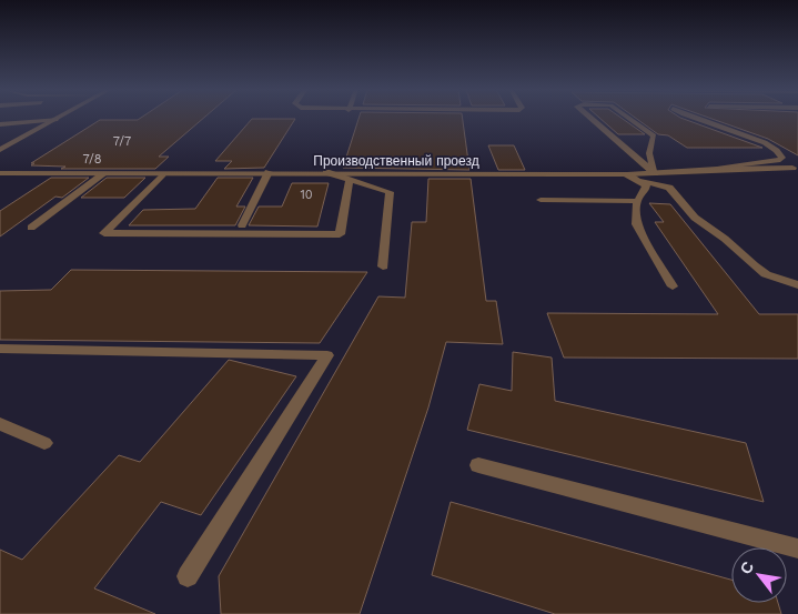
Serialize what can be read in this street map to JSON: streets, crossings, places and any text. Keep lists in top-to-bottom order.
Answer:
{
  "streets": {
    "street": ["Производственный проезд"]
  },
  "house_numbers": ["7/7", "7/8", "10"],
  "north": "top left"
}
